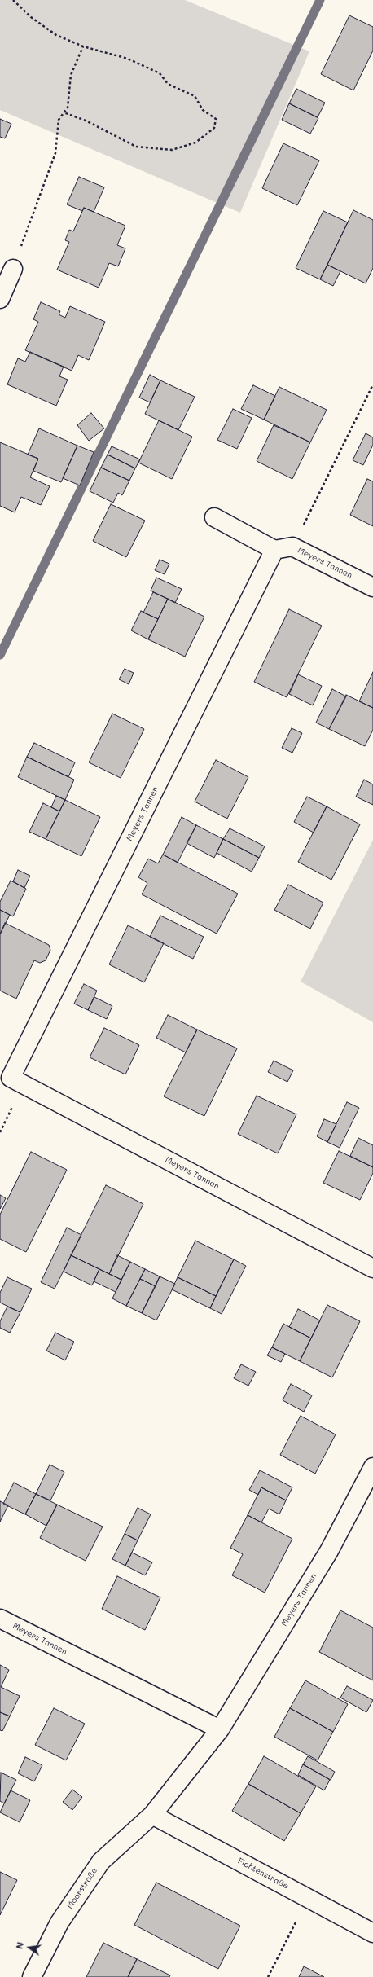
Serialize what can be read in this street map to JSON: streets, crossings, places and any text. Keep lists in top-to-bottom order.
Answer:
{
  "streets": {
    "street": ["Meyers Tannen", "Fichtenstraße", "Moorstraße"]
  },
  "crossings": [
    ["Meyers Tannen", "Fichtenstraße"],
    ["Meyers Tannen", "Moorstraße"],
    ["Fichtenstraße", "Moorstraße"]
  ],
  "north": "left"
}
